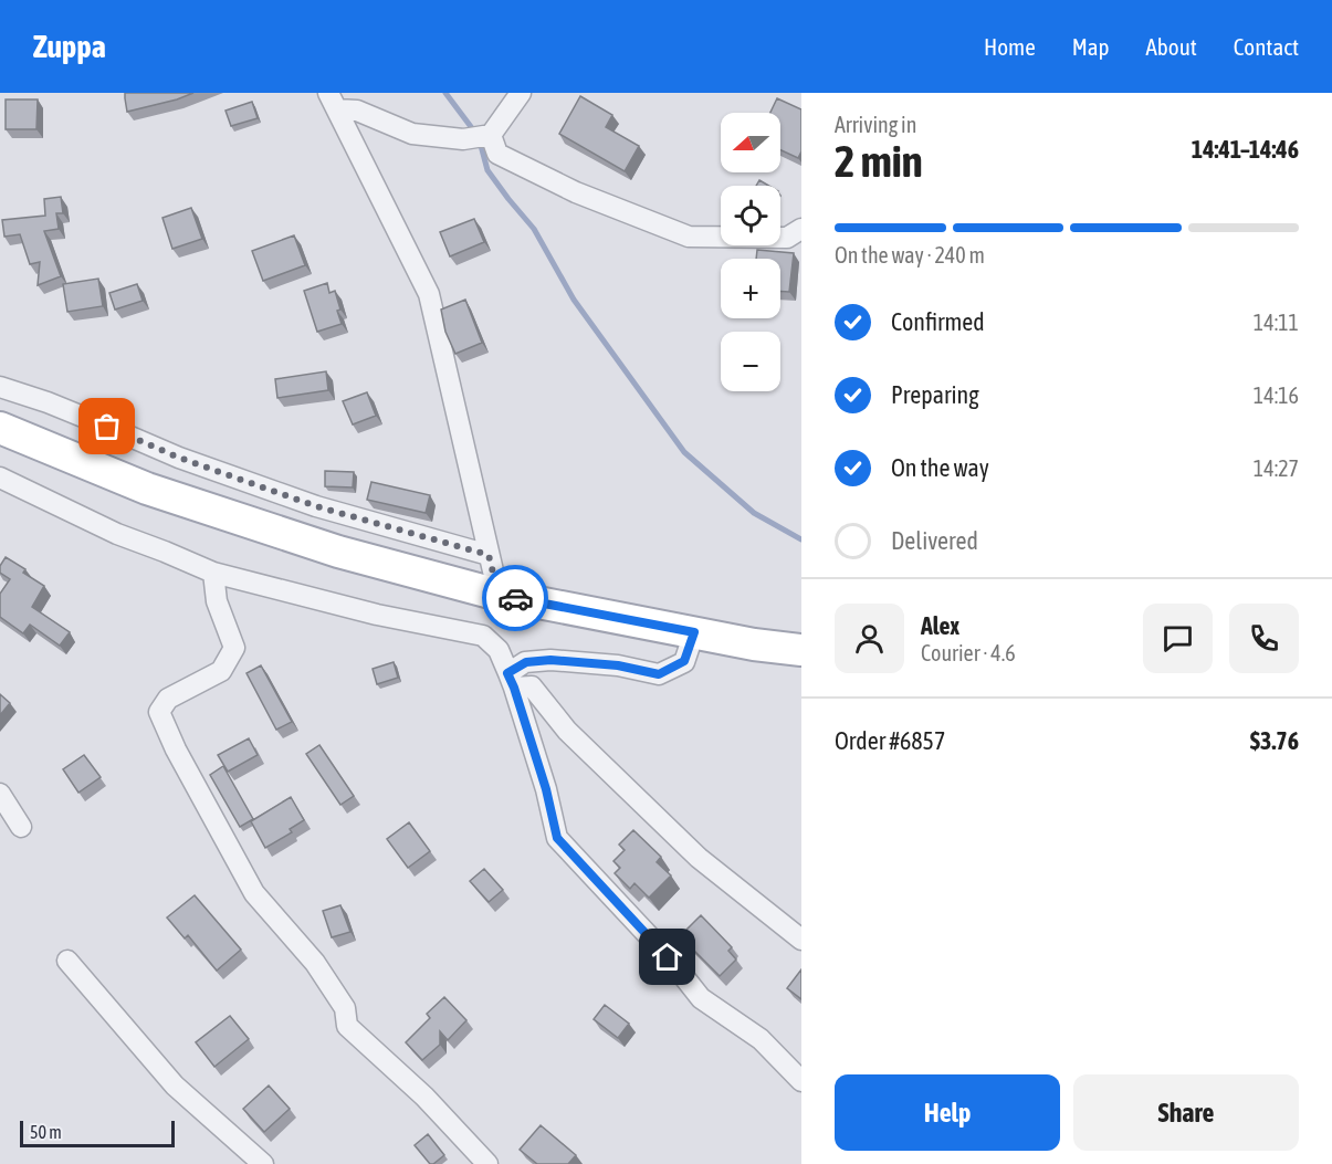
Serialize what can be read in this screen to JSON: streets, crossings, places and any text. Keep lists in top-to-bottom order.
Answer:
{
  "scale_bar": "50 m",
  "north": "left",
  "page": {
    "header": "Zuppa",
    "nav": [
      "Home",
      "Map",
      "About",
      "Contact"
    ],
    "heading": ["2 min", "Arriving in", "14:41–14:46"],
    "panel": [
      "Alex",
      "Courier · 4.6",
      "Order #6857",
      "$3.76"
    ],
    "map_buttons": ["+", "−"],
    "bar": "On the way · 240 m",
    "list": [
      ["Confirmed", "14:11"],
      ["Preparing", "14:16"],
      ["On the way", "14:27"],
      "Delivered"
    ],
    "buttons": ["Help", "Share"],
    "scale": "50 m"
  }
}
